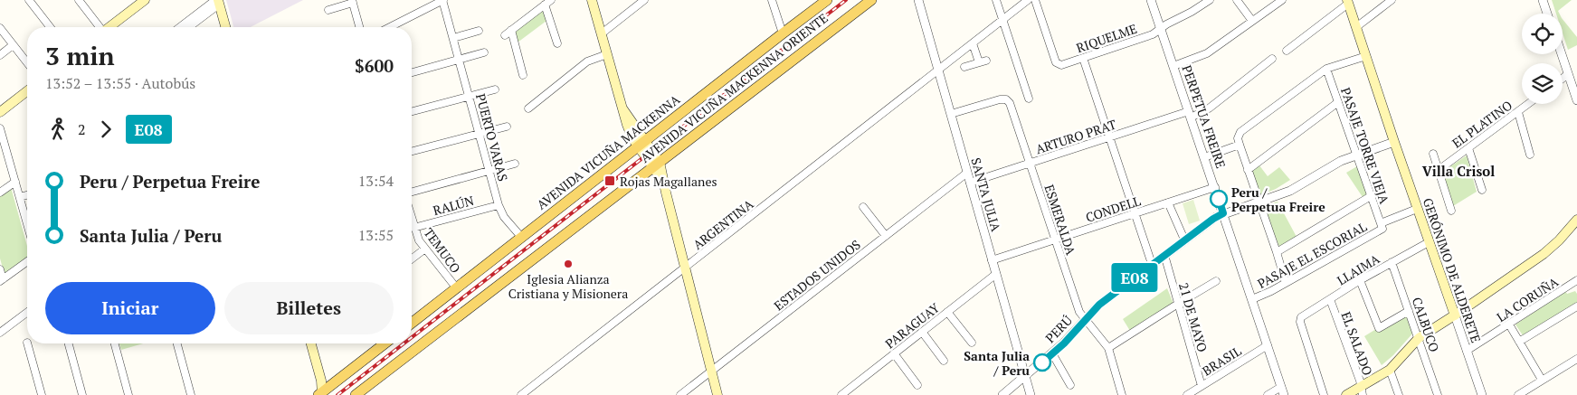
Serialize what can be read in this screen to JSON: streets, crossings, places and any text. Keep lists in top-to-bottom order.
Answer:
{
  "streets": {
    "main road": ["AVENIDA VICUÑA MACKENNA ORIENTE", "AVENIDA VICUÑA MACKENNA", "GERÓNIMO DE ALDERETE"],
    "street": [
      "RIQUELME",
      "PERPETUA FREIRE",
      "EL PLATINO",
      "ARTURO PRAT",
      "PUERTO VARAS",
      "PASAJE TORRE VIEJA",
      "SANTA JULIA",
      "RALÚN",
      "CONDELL",
      "ESMERALDA",
      "ARGENTINA",
      "TEMUCO",
      "PASAJE EL ESCORIAL",
      "LLAIMA",
      "ESTADOS UNIDOS",
      "LA CORUÑA",
      "21 DE MAYO",
      "CALBUCO",
      "PARAGUAY",
      "PERÚ",
      "EL SALADO",
      "BRASIL"
    ]
  },
  "crossings": [
    ["RIQUELME", "PERPETUA FREIRE"],
    ["PERPETUA FREIRE", "ARTURO PRAT"],
    ["PERPETUA FREIRE", "CONDELL"],
    ["PERPETUA FREIRE", "PASAJE EL ESCORIAL"],
    ["PERPETUA FREIRE", "PERÚ"],
    ["PERPETUA FREIRE", "BRASIL"],
    ["ARTURO PRAT", "SANTA JULIA"],
    ["ARTURO PRAT", "ESMERALDA"],
    ["PUERTO VARAS", "AVENIDA VICUÑA MACKENNA"],
    ["PUERTO VARAS", "RALÚN"],
    ["PASAJE TORRE VIEJA", "PASAJE EL ESCORIAL"],
    ["PASAJE TORRE VIEJA", "PERÚ"],
    ["AVENIDA VICUÑA MACKENNA", "TEMUCO"],
    ["SANTA JULIA", "CONDELL"],
    ["SANTA JULIA", "ESMERALDA"],
    ["SANTA JULIA", "ARGENTINA"],
    ["SANTA JULIA", "ESTADOS UNIDOS"],
    ["SANTA JULIA", "PARAGUAY"],
    ["SANTA JULIA", "PERÚ"],
    ["RALÚN", "TEMUCO"],
    ["CONDELL", "ESMERALDA"],
    ["ESMERALDA", "PERÚ"],
    ["PASAJE EL ESCORIAL", "GERÓNIMO DE ALDERETE"],
    ["LLAIMA", "GERÓNIMO DE ALDERETE"],
    ["LLAIMA", "CALBUCO"],
    ["LLAIMA", "EL SALADO"],
    ["GERÓNIMO DE ALDERETE", "LA CORUÑA"],
    ["GERÓNIMO DE ALDERETE", "PERÚ"],
    ["21 DE MAYO", "PERÚ"],
    ["21 DE MAYO", "BRASIL"]
  ],
  "districts": ["Villa Crisol"],
  "places": {
    "transit": ["Rojas Magallanes"],
    "other": ["Peru / Perpetua Freire", "Iglesia Alianza Cristiana y Misionera", "Santa Julia / Peru"]
  },
  "lines": ["bus line E08"],
  "page": {
    "on_map": "E08",
    "heading": ["3 min", "13:52 – 13:55 · Autobús", "$600"],
    "legs": ["2", "E08"],
    "list": [
      {
        "name": "Peru / Perpetua Freire",
        "value": "13:54"
      },
      {
        "name": "Santa Julia / Peru",
        "value": "13:55"
      }
    ],
    "buttons": ["Iniciar", "Billetes"]
  }
}
